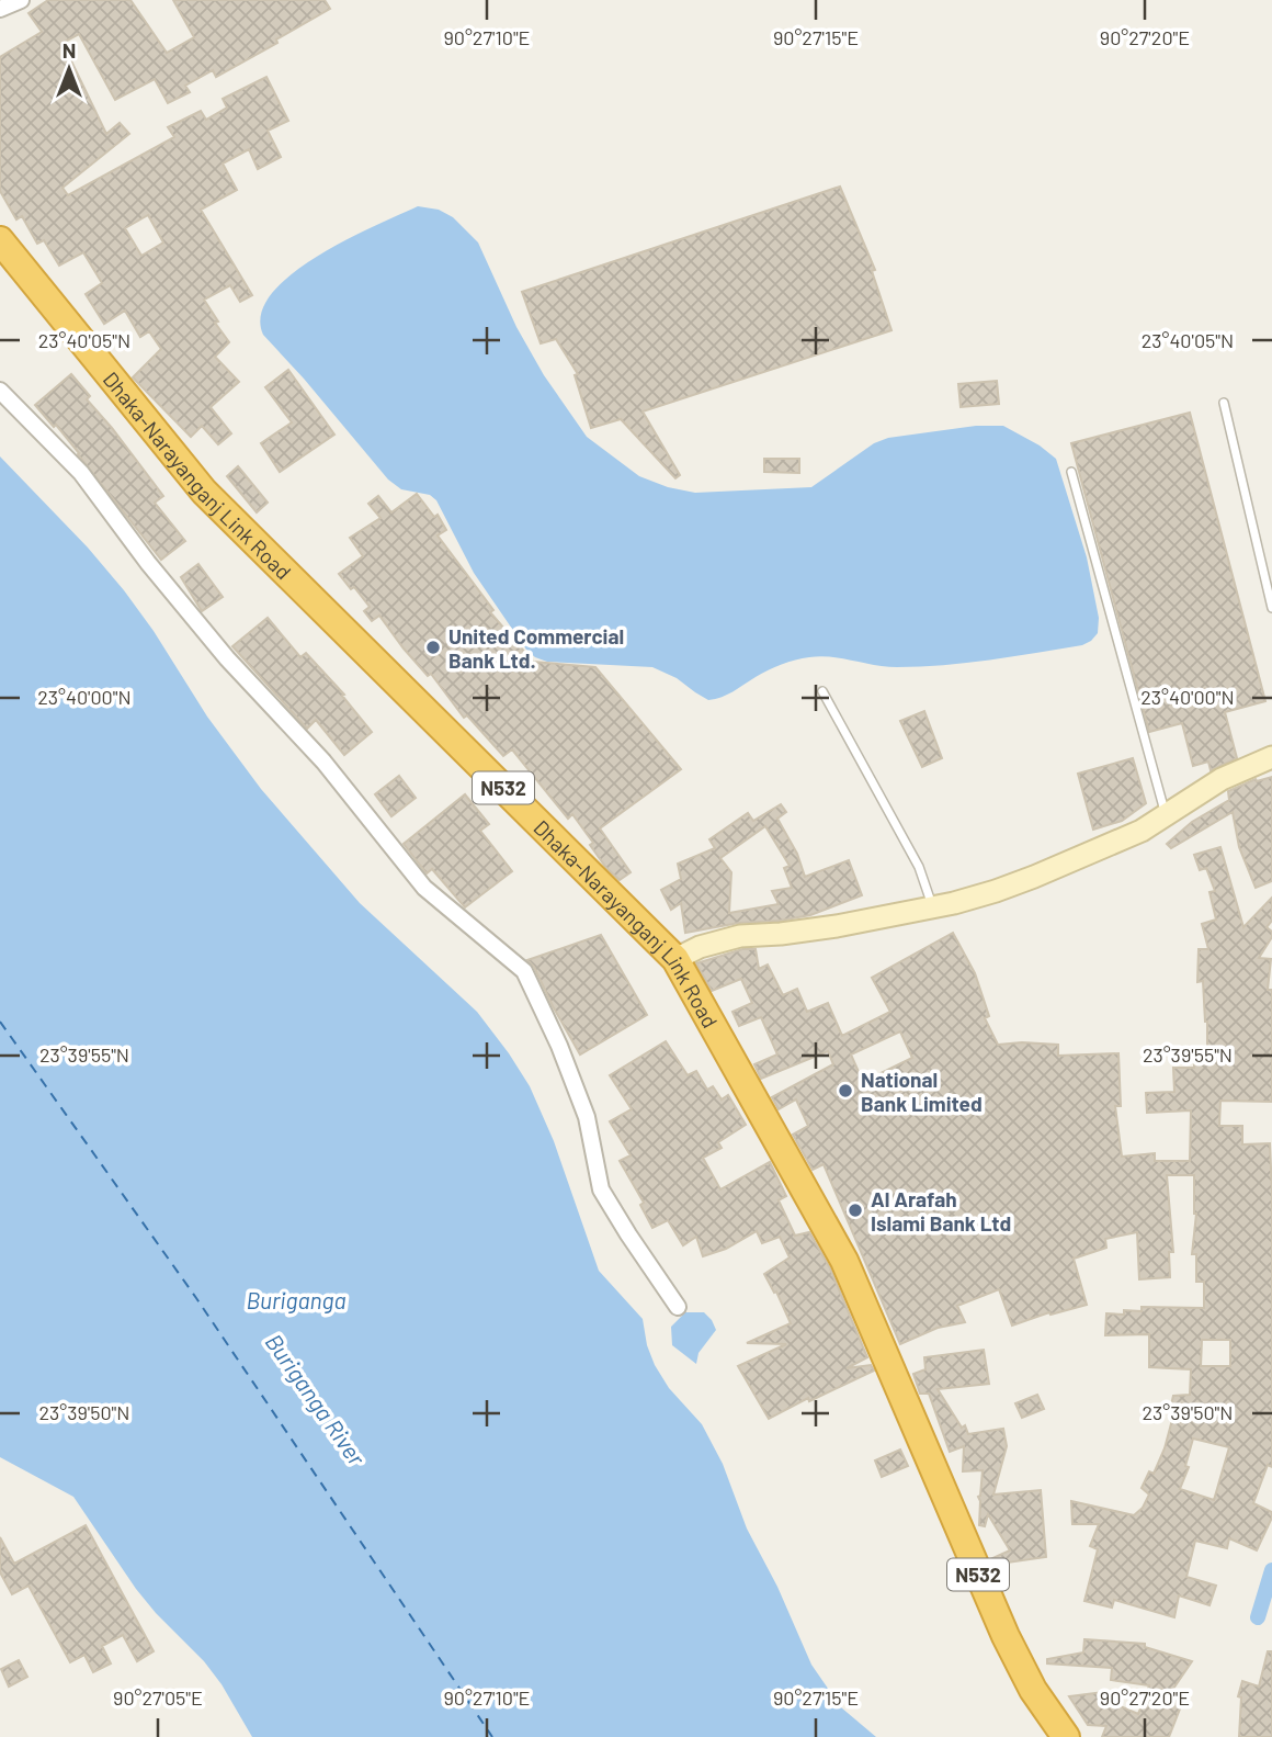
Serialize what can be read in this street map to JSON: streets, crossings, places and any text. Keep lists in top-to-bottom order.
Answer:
{
  "streets": {
    "highway": ["Dhaka-Narayanganj Link Road", "N532"]
  },
  "water": ["Buriganga", "Buriganga River"],
  "places": ["United Commercial Bank Ltd.", "National Bank Limited", "Al Arafah Islami Bank Ltd"],
  "north": "top",
  "coordinates": [
    "90°27'10\"E",
    "90°27'15\"E",
    "90°27'20\"E",
    "23°40'05\"N",
    "23°40'00\"N",
    "23°39'55\"N",
    "23°39'50\"N",
    "90°27'05\"E"
  ]
}
